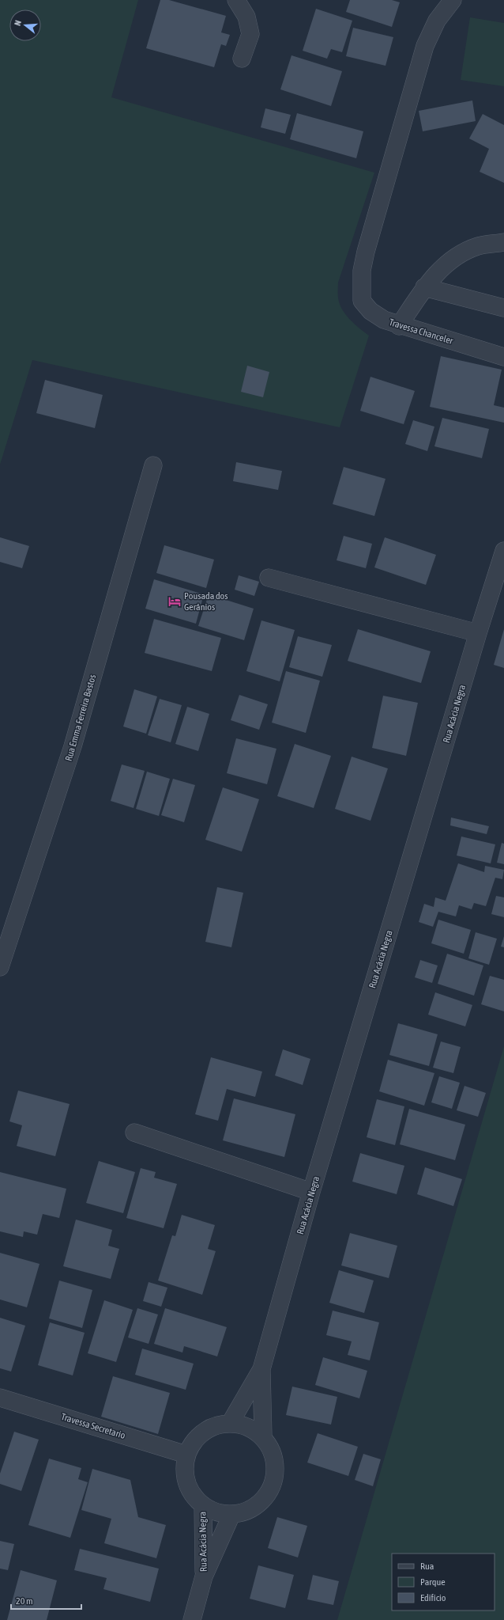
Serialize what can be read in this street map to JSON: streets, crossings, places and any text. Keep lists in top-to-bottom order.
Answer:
{
  "streets": {
    "street": [
      "Travessa Chanceler",
      "Rua Acácia Negra",
      "Rua Emma Ferreira Bastos",
      "Travessa Secretario"
    ]
  },
  "crossings": [
    ["Rua Acácia Negra", "Travessa Secretario"]
  ],
  "places": {
    "hotel": ["Pousada dos Gerânios"]
  },
  "legend": ["Rua", "Parque", "Edifício"],
  "scale_bar": "20 m",
  "north": "left"
}
